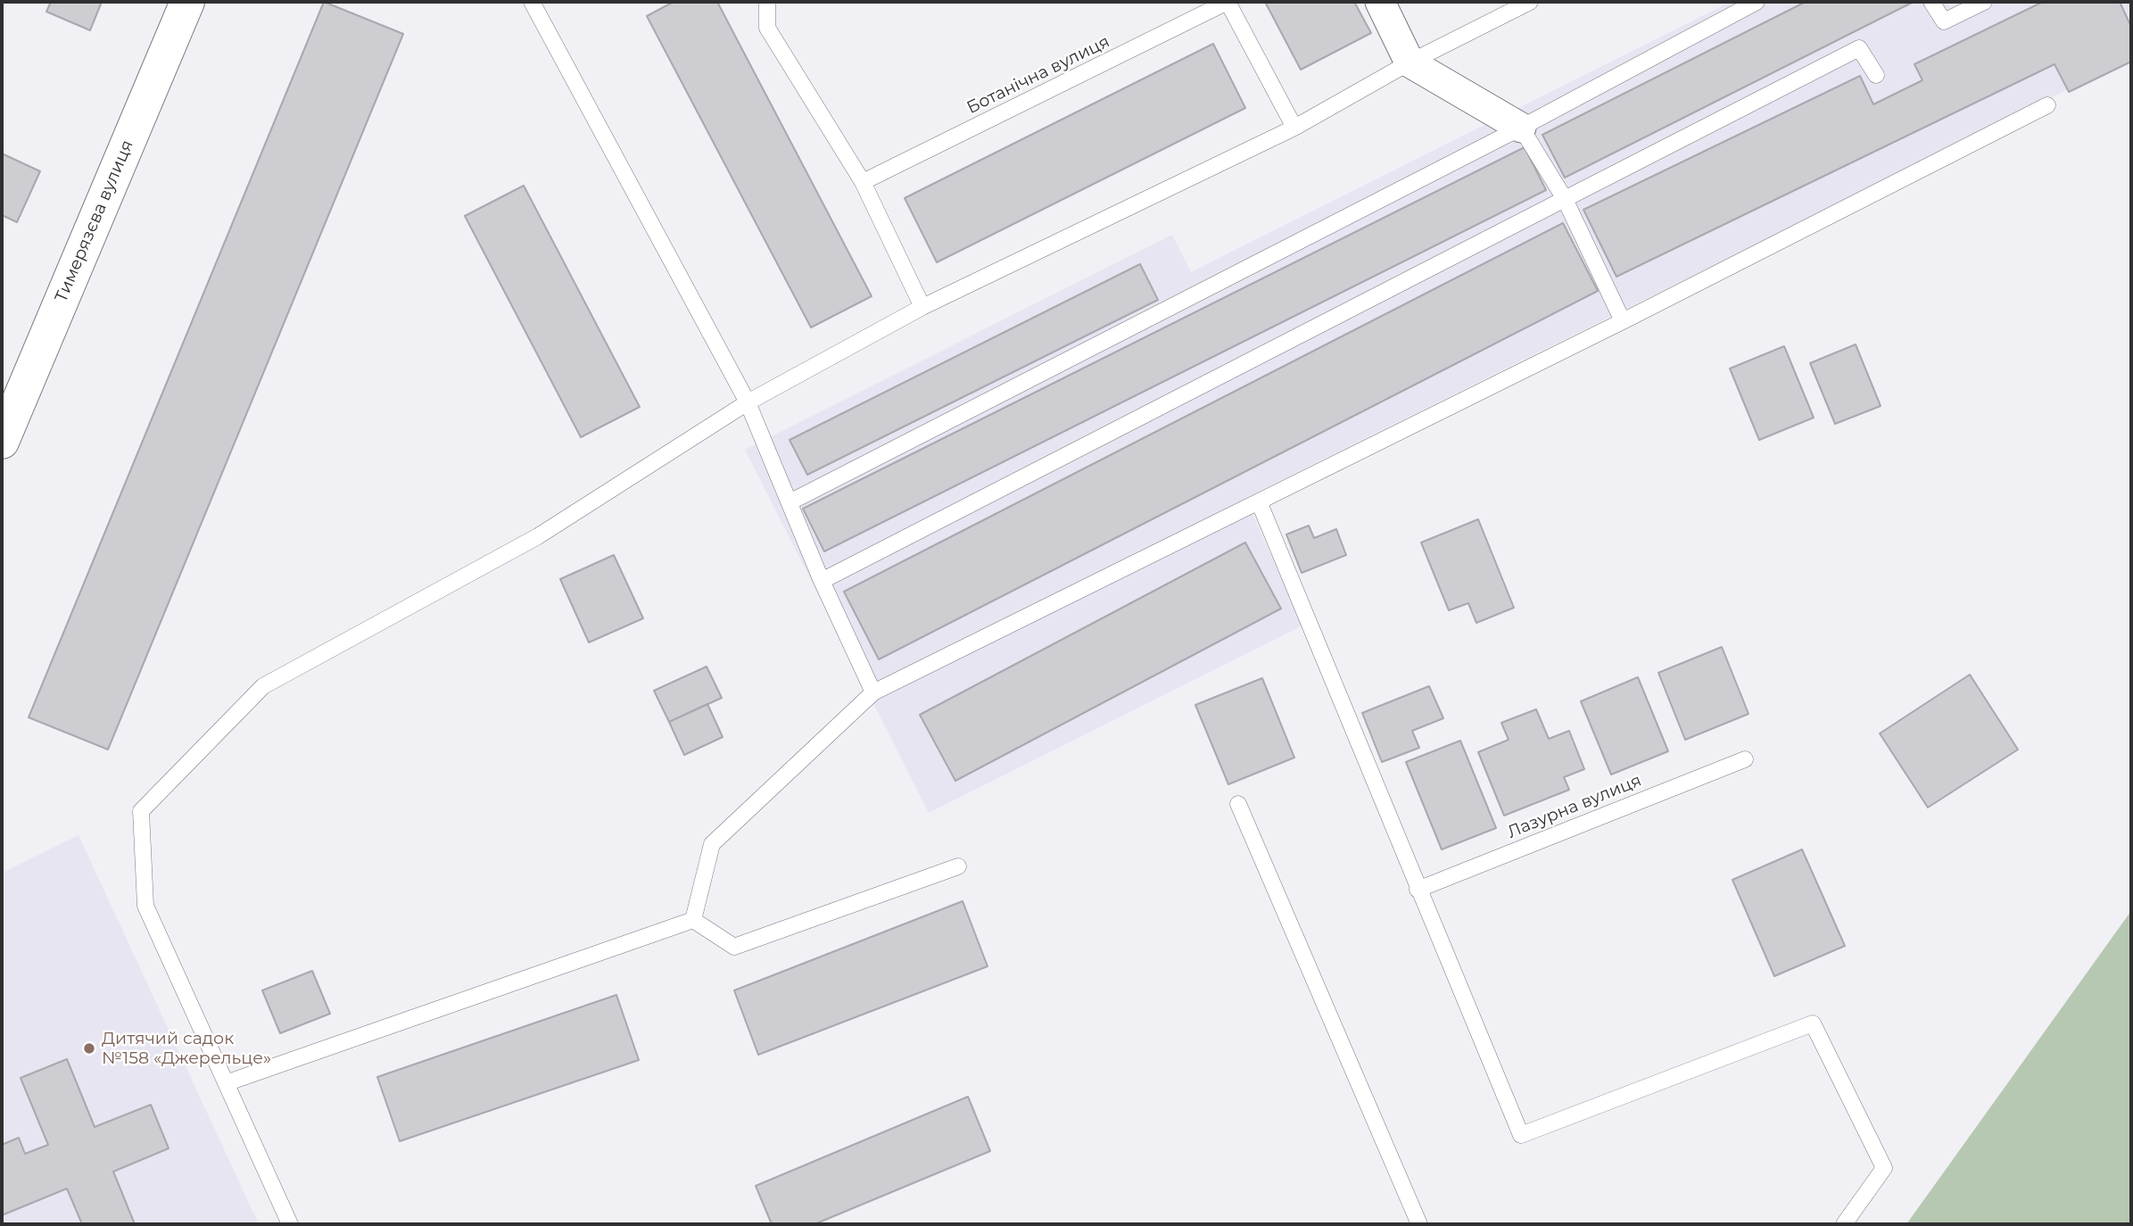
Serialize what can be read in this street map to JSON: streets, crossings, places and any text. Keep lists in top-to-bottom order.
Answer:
{
  "streets": {
    "street": ["Тимерязєва вулиця"],
    "lane": ["Ботанічна вулиця", "Лазурна вулиця"]
  },
  "places": ["Дитячий садок №158 «Джерельце»"]
}
